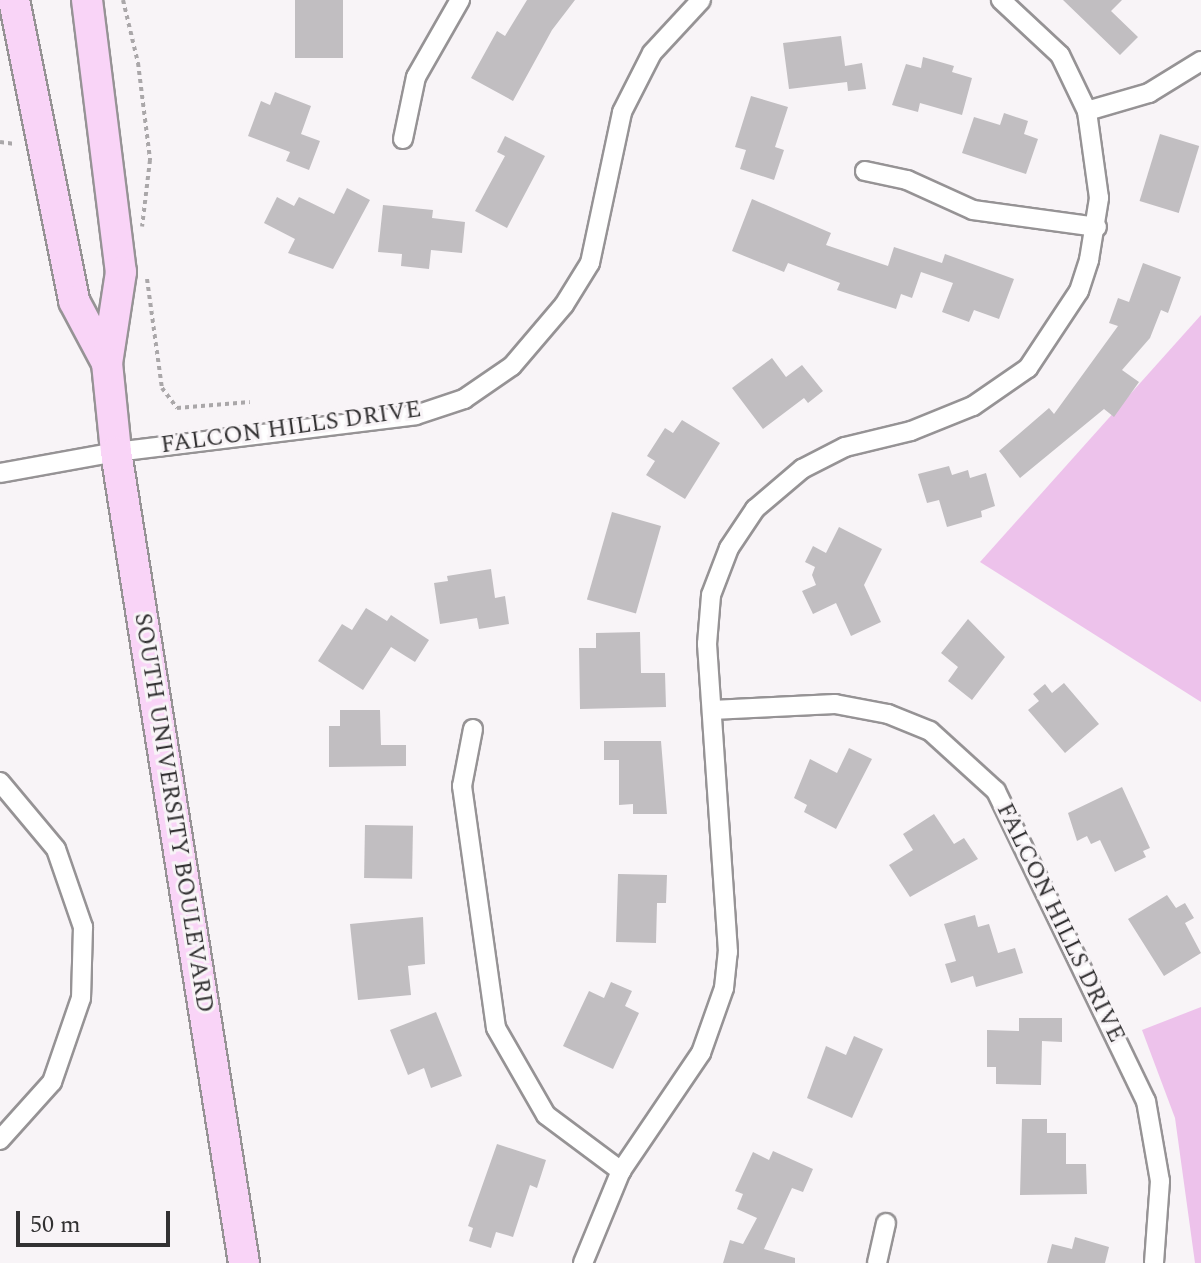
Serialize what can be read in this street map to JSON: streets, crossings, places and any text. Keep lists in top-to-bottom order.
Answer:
{
  "streets": {
    "main road": ["SOUTH UNIVERSITY BOULEVARD"],
    "street": ["FALCON HILLS DRIVE"]
  },
  "crossings": [
    ["FALCON HILLS DRIVE", "SOUTH UNIVERSITY BOULEVARD"]
  ],
  "scale_bar": "50 m"
}
